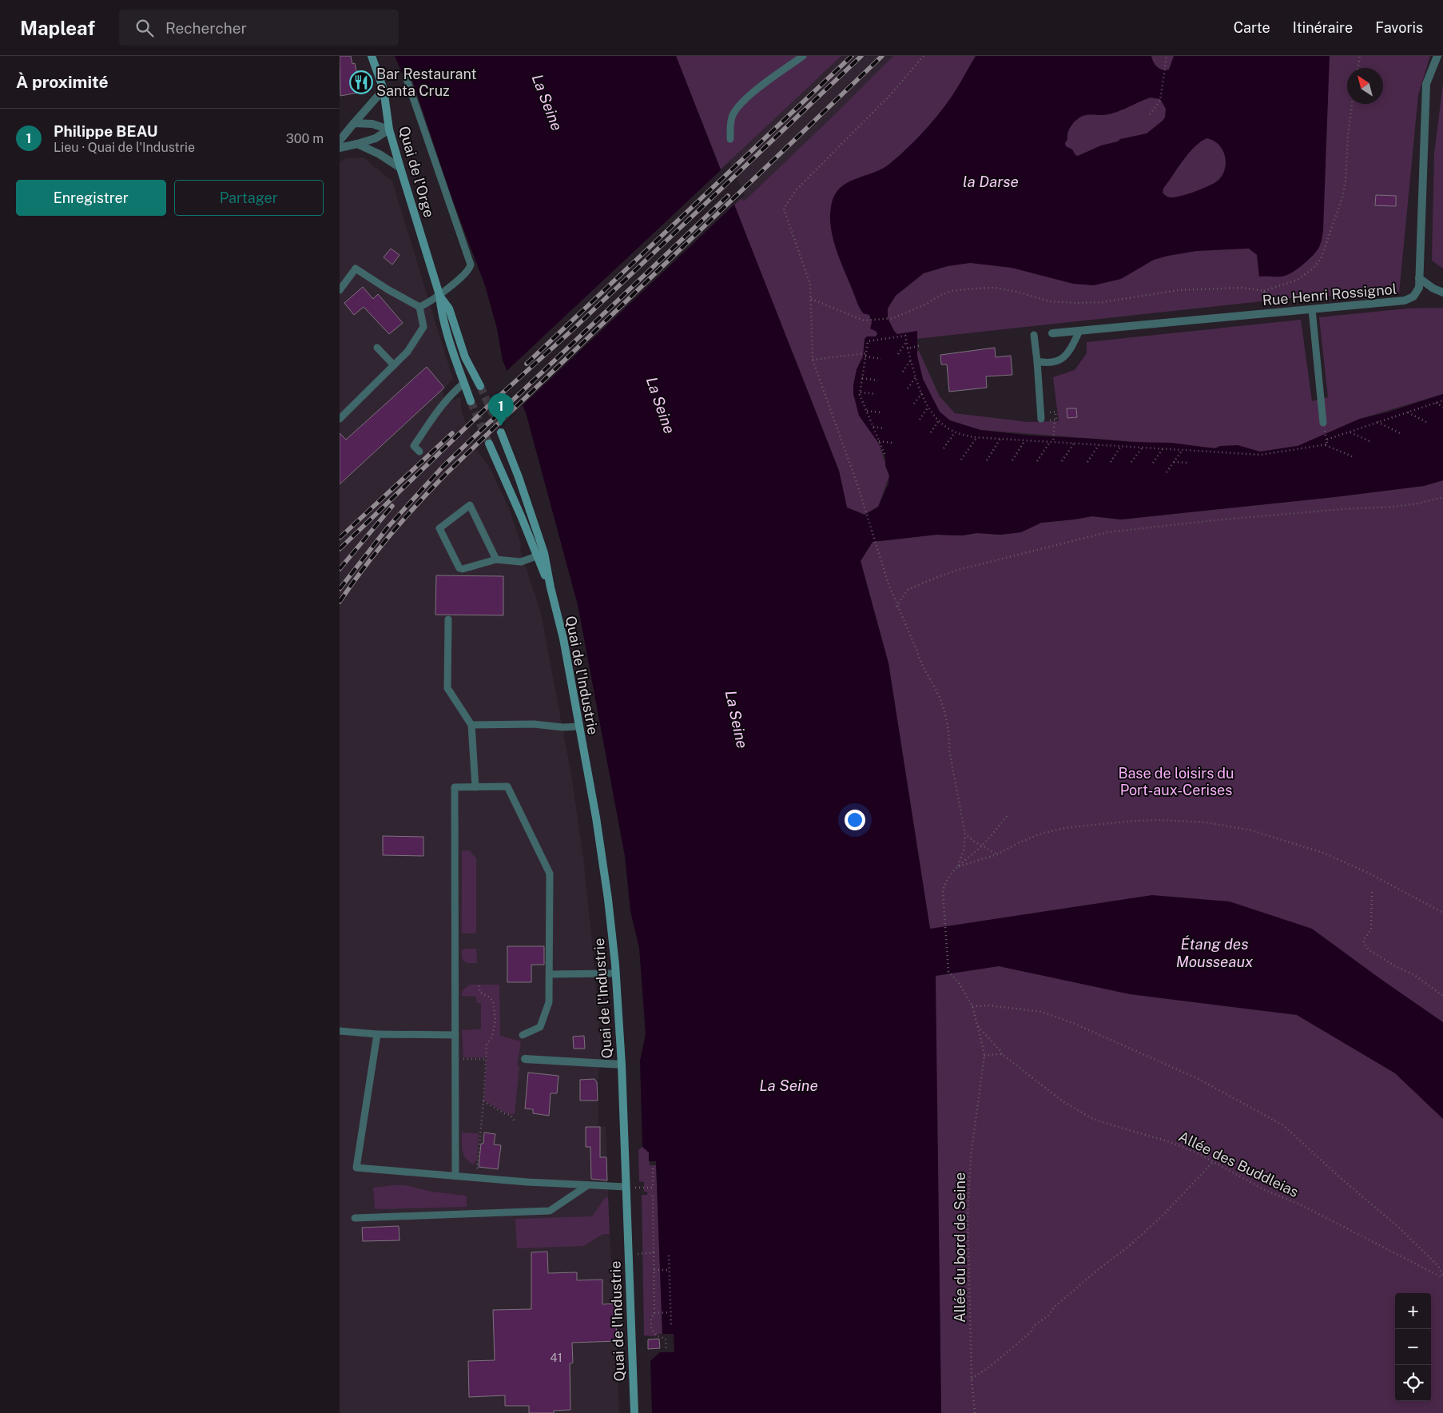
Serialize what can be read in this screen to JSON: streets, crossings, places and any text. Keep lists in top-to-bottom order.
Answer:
{
  "streets": {
    "main road": ["Quai de l'Orge", "Quai de l'Industrie"],
    "street": ["Rue Henri Rossignol"],
    "path": ["Allée des Buddleias", "Allée du bord de Seine"]
  },
  "crossings": [
    ["Allée des Buddleias", "Allée du bord de Seine"]
  ],
  "water": ["La Seine", "la Darse", "Étang des Mousseaux"],
  "parks": ["Base de loisirs du Port-aux-Cerises"],
  "places": {
    "restaurant": ["Bar Restaurant Santa Cruz"]
  },
  "house_numbers": ["41"],
  "north": "top left",
  "page": {
    "header": "Mapleaf",
    "search": "Rechercher",
    "nav": ["Carte", "Itinéraire", "Favoris"],
    "heading": "À proximité",
    "list": [
      {
        "mark": "1",
        "name": "Philippe BEAU",
        "note": "Lieu · Quai de l'Industrie",
        "value": "300 m"
      }
    ],
    "buttons": ["Enregistrer", "Partager"],
    "pins": "1",
    "map_buttons": ["+", "−"]
  }
}
